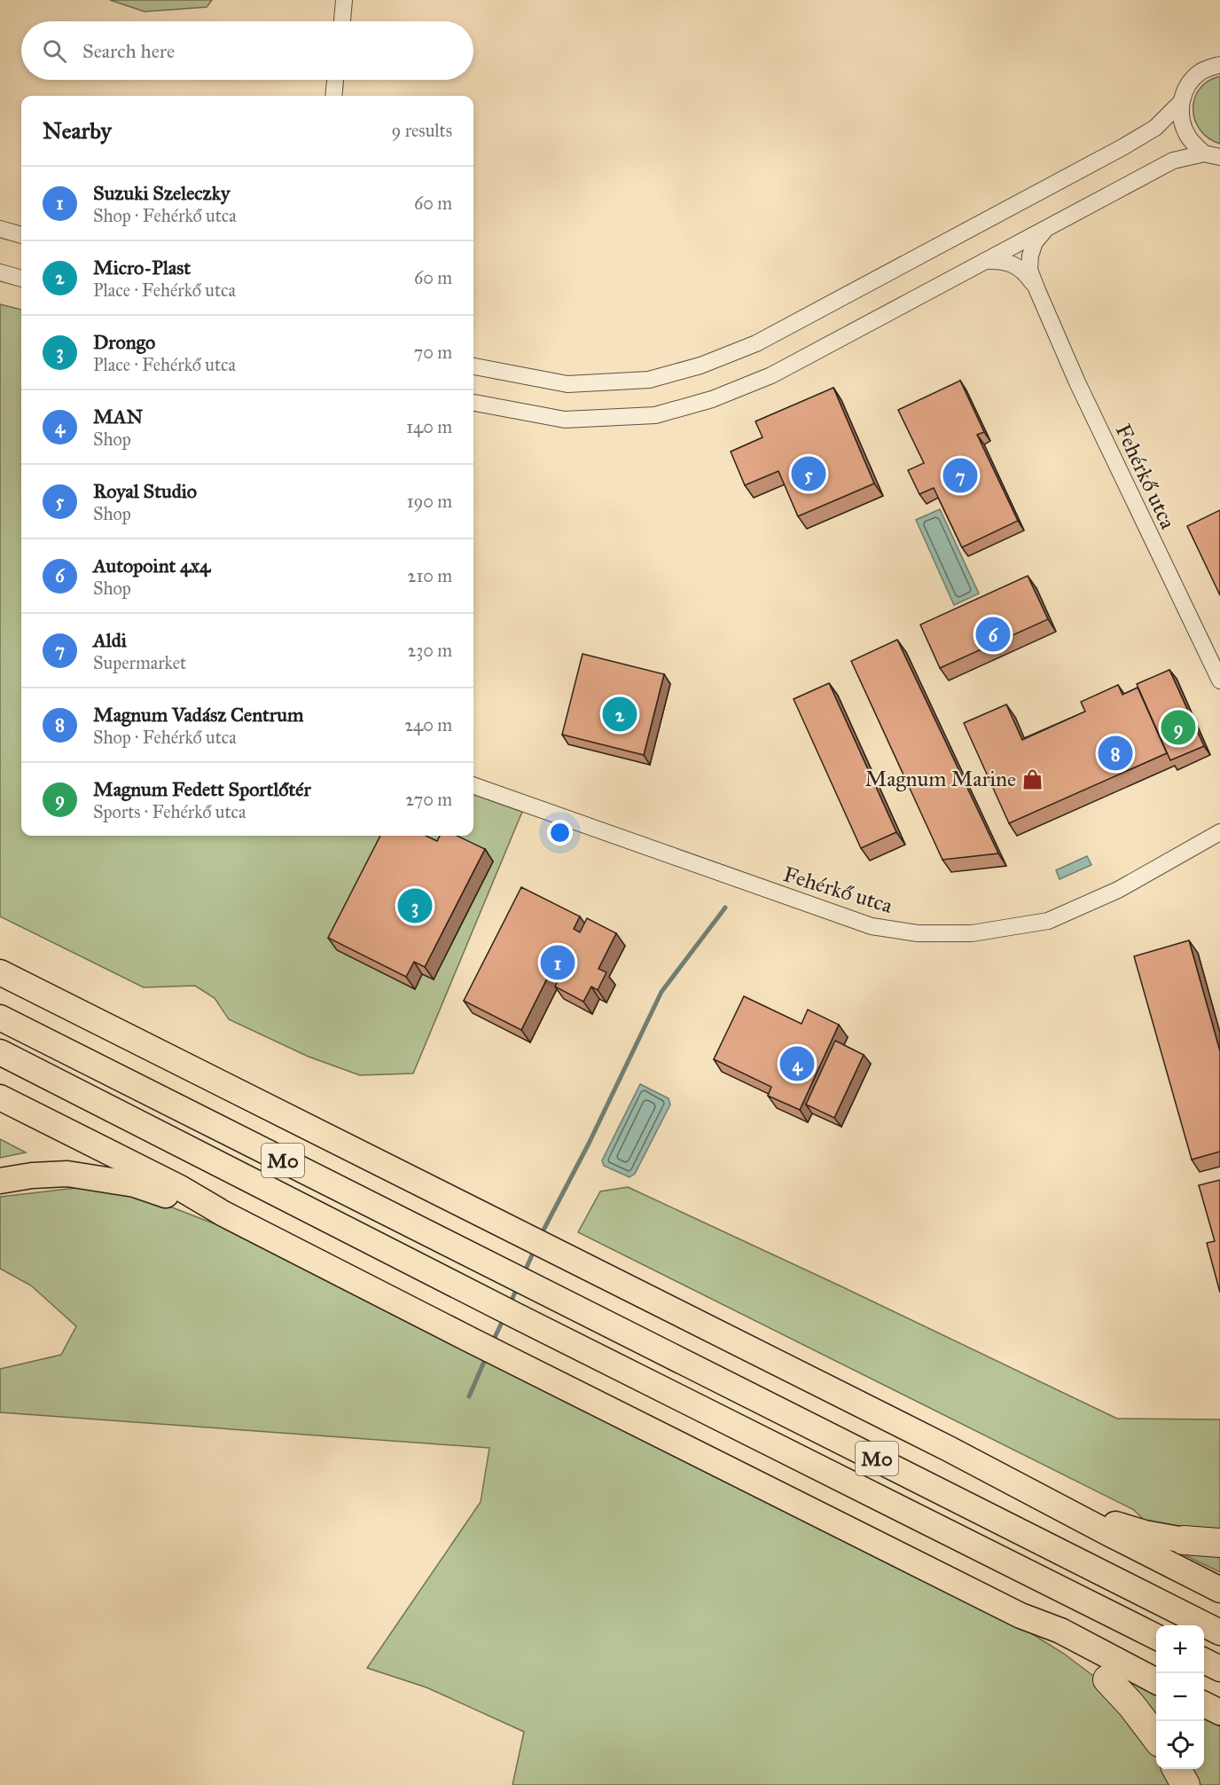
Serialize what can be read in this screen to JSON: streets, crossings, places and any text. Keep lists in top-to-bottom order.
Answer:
{
  "streets": {
    "highway": ["M0"],
    "street": ["Fehérkő utca"]
  },
  "places": {
    "shop": ["Magnum Marine"]
  },
  "page": {
    "search": "Search here",
    "heading": ["Nearby", "9 results"],
    "list": [
      {
        "mark": "1",
        "name": "Suzuki Szeleczky",
        "note": "Shop · Fehérkő utca",
        "value": "60 m"
      },
      {
        "mark": "2",
        "name": "Micro-Plast",
        "note": "Place · Fehérkő utca",
        "value": "60 m"
      },
      {
        "mark": "3",
        "name": "Drongo",
        "note": "Place · Fehérkő utca",
        "value": "70 m"
      },
      {
        "mark": "4",
        "name": "MAN",
        "note": "Shop",
        "value": "140 m"
      },
      {
        "mark": "5",
        "name": "Royal Studio",
        "note": "Shop",
        "value": "190 m"
      },
      {
        "mark": "6",
        "name": "Autopoint 4x4",
        "note": "Shop",
        "value": "210 m"
      },
      {
        "mark": "7",
        "name": "Aldi",
        "note": "Supermarket",
        "value": "230 m"
      },
      {
        "mark": "8",
        "name": "Magnum Vadász Centrum",
        "note": "Shop · Fehérkő utca",
        "value": "240 m"
      },
      {
        "mark": "9",
        "name": "Magnum Fedett Sportlőtér",
        "note": "Sports · Fehérkő utca",
        "value": "270 m"
      }
    ],
    "pins": [
      "5",
      "7",
      "6",
      "2",
      "9",
      "8",
      "3",
      "1",
      "4"
    ],
    "map_buttons": ["+", "−"]
  }
}
